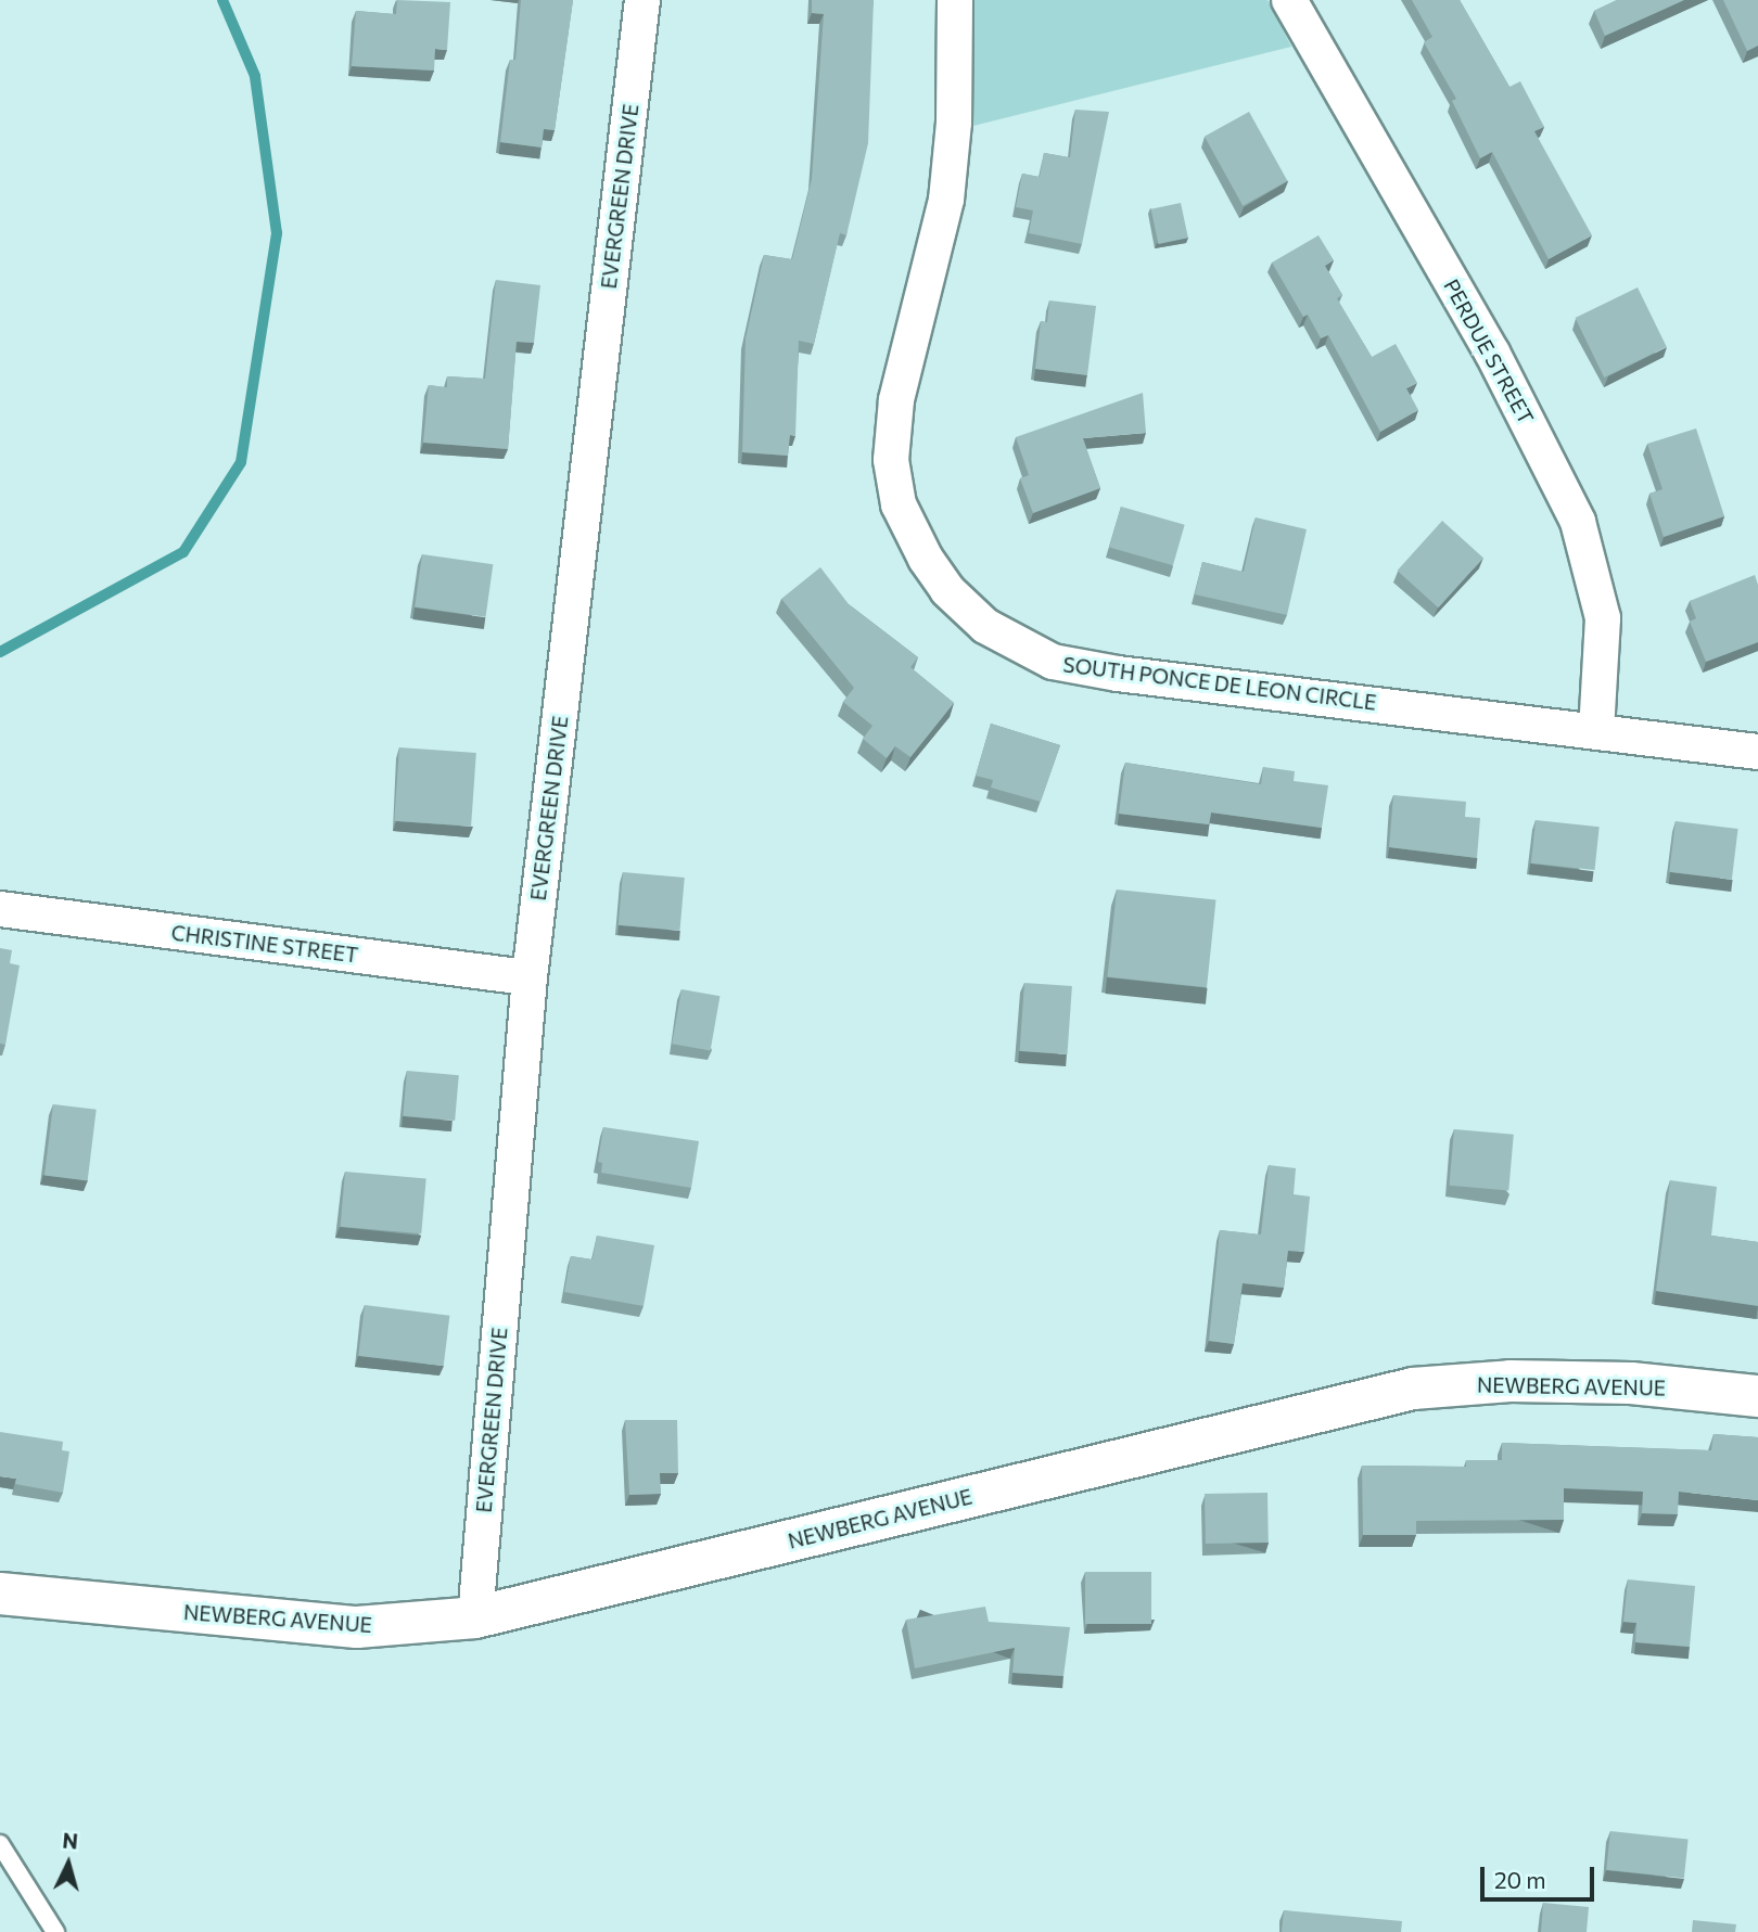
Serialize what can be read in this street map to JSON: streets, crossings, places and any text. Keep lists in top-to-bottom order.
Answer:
{
  "streets": {
    "street": [
      "EVERGREEN DRIVE",
      "PERDUE STREET",
      "SOUTH PONCE DE LEON CIRCLE",
      "CHRISTINE STREET",
      "NEWBERG AVENUE"
    ]
  },
  "crossings": [
    ["EVERGREEN DRIVE", "CHRISTINE STREET"],
    ["EVERGREEN DRIVE", "NEWBERG AVENUE"],
    ["PERDUE STREET", "SOUTH PONCE DE LEON CIRCLE"]
  ],
  "scale_bar": "20 m",
  "north": "top"
}
